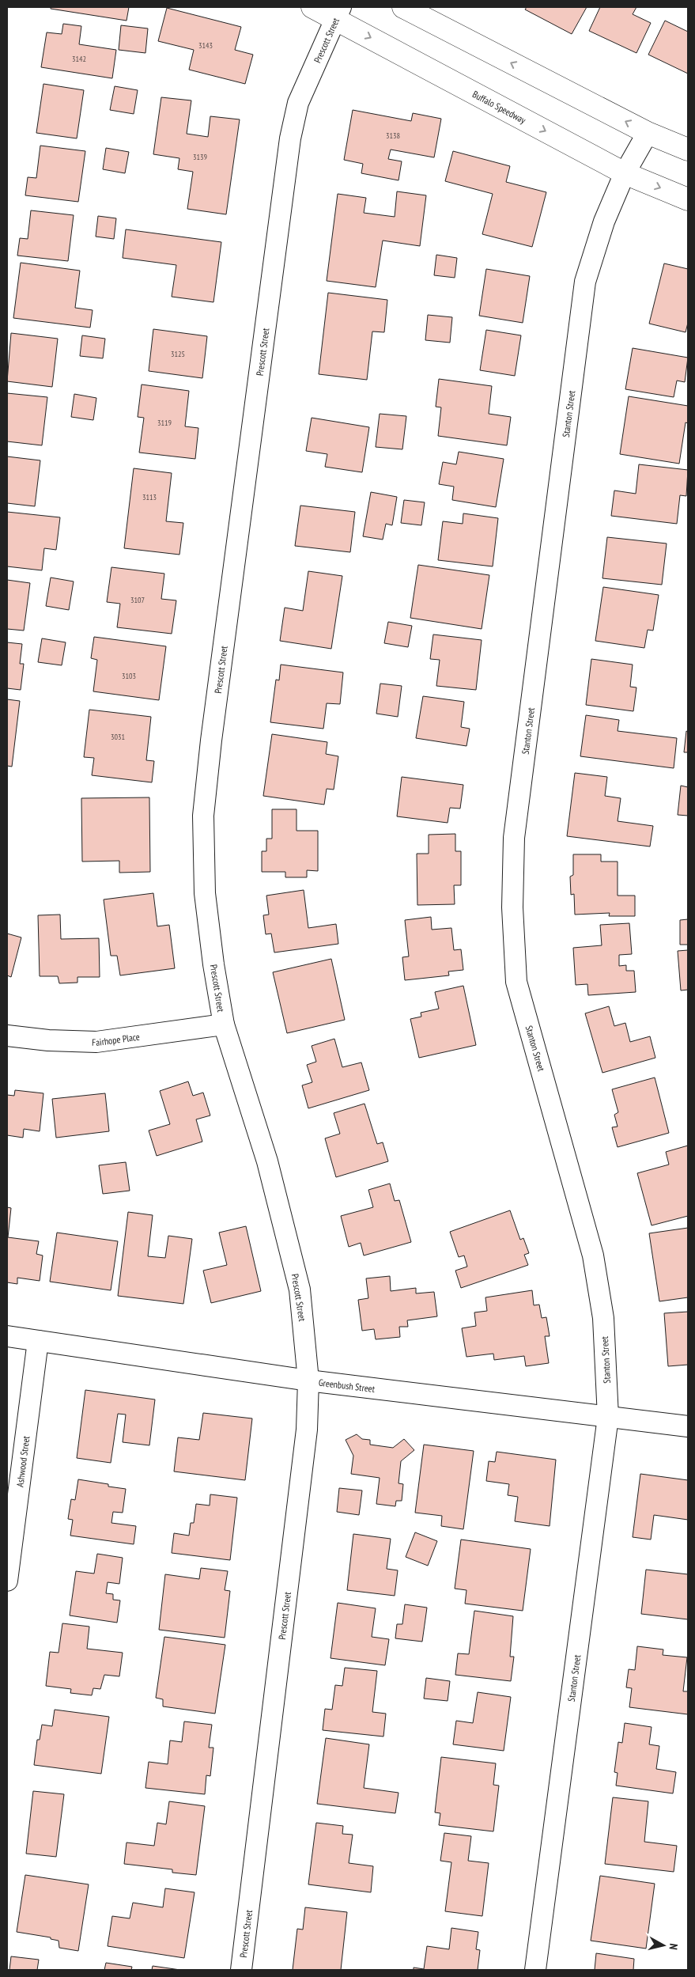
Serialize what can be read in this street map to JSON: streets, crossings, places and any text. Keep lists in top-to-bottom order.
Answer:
{
  "streets": {
    "main road": ["Buffalo Speedway"],
    "street": [
      "Prescott Street",
      "Stanton Street",
      "Fairhope Place",
      "Greenbush Street",
      "Ashwood Street"
    ]
  },
  "crossings": [
    ["Prescott Street", "Buffalo Speedway"],
    ["Prescott Street", "Fairhope Place"],
    ["Prescott Street", "Greenbush Street"],
    ["Buffalo Speedway", "Stanton Street"],
    ["Stanton Street", "Greenbush Street"],
    ["Greenbush Street", "Ashwood Street"]
  ],
  "house_numbers": [
    "3143",
    "3142",
    "3138",
    "3139",
    "3125",
    "3119",
    "3113",
    "3107",
    "3103",
    "3031"
  ],
  "north": "right"
}
